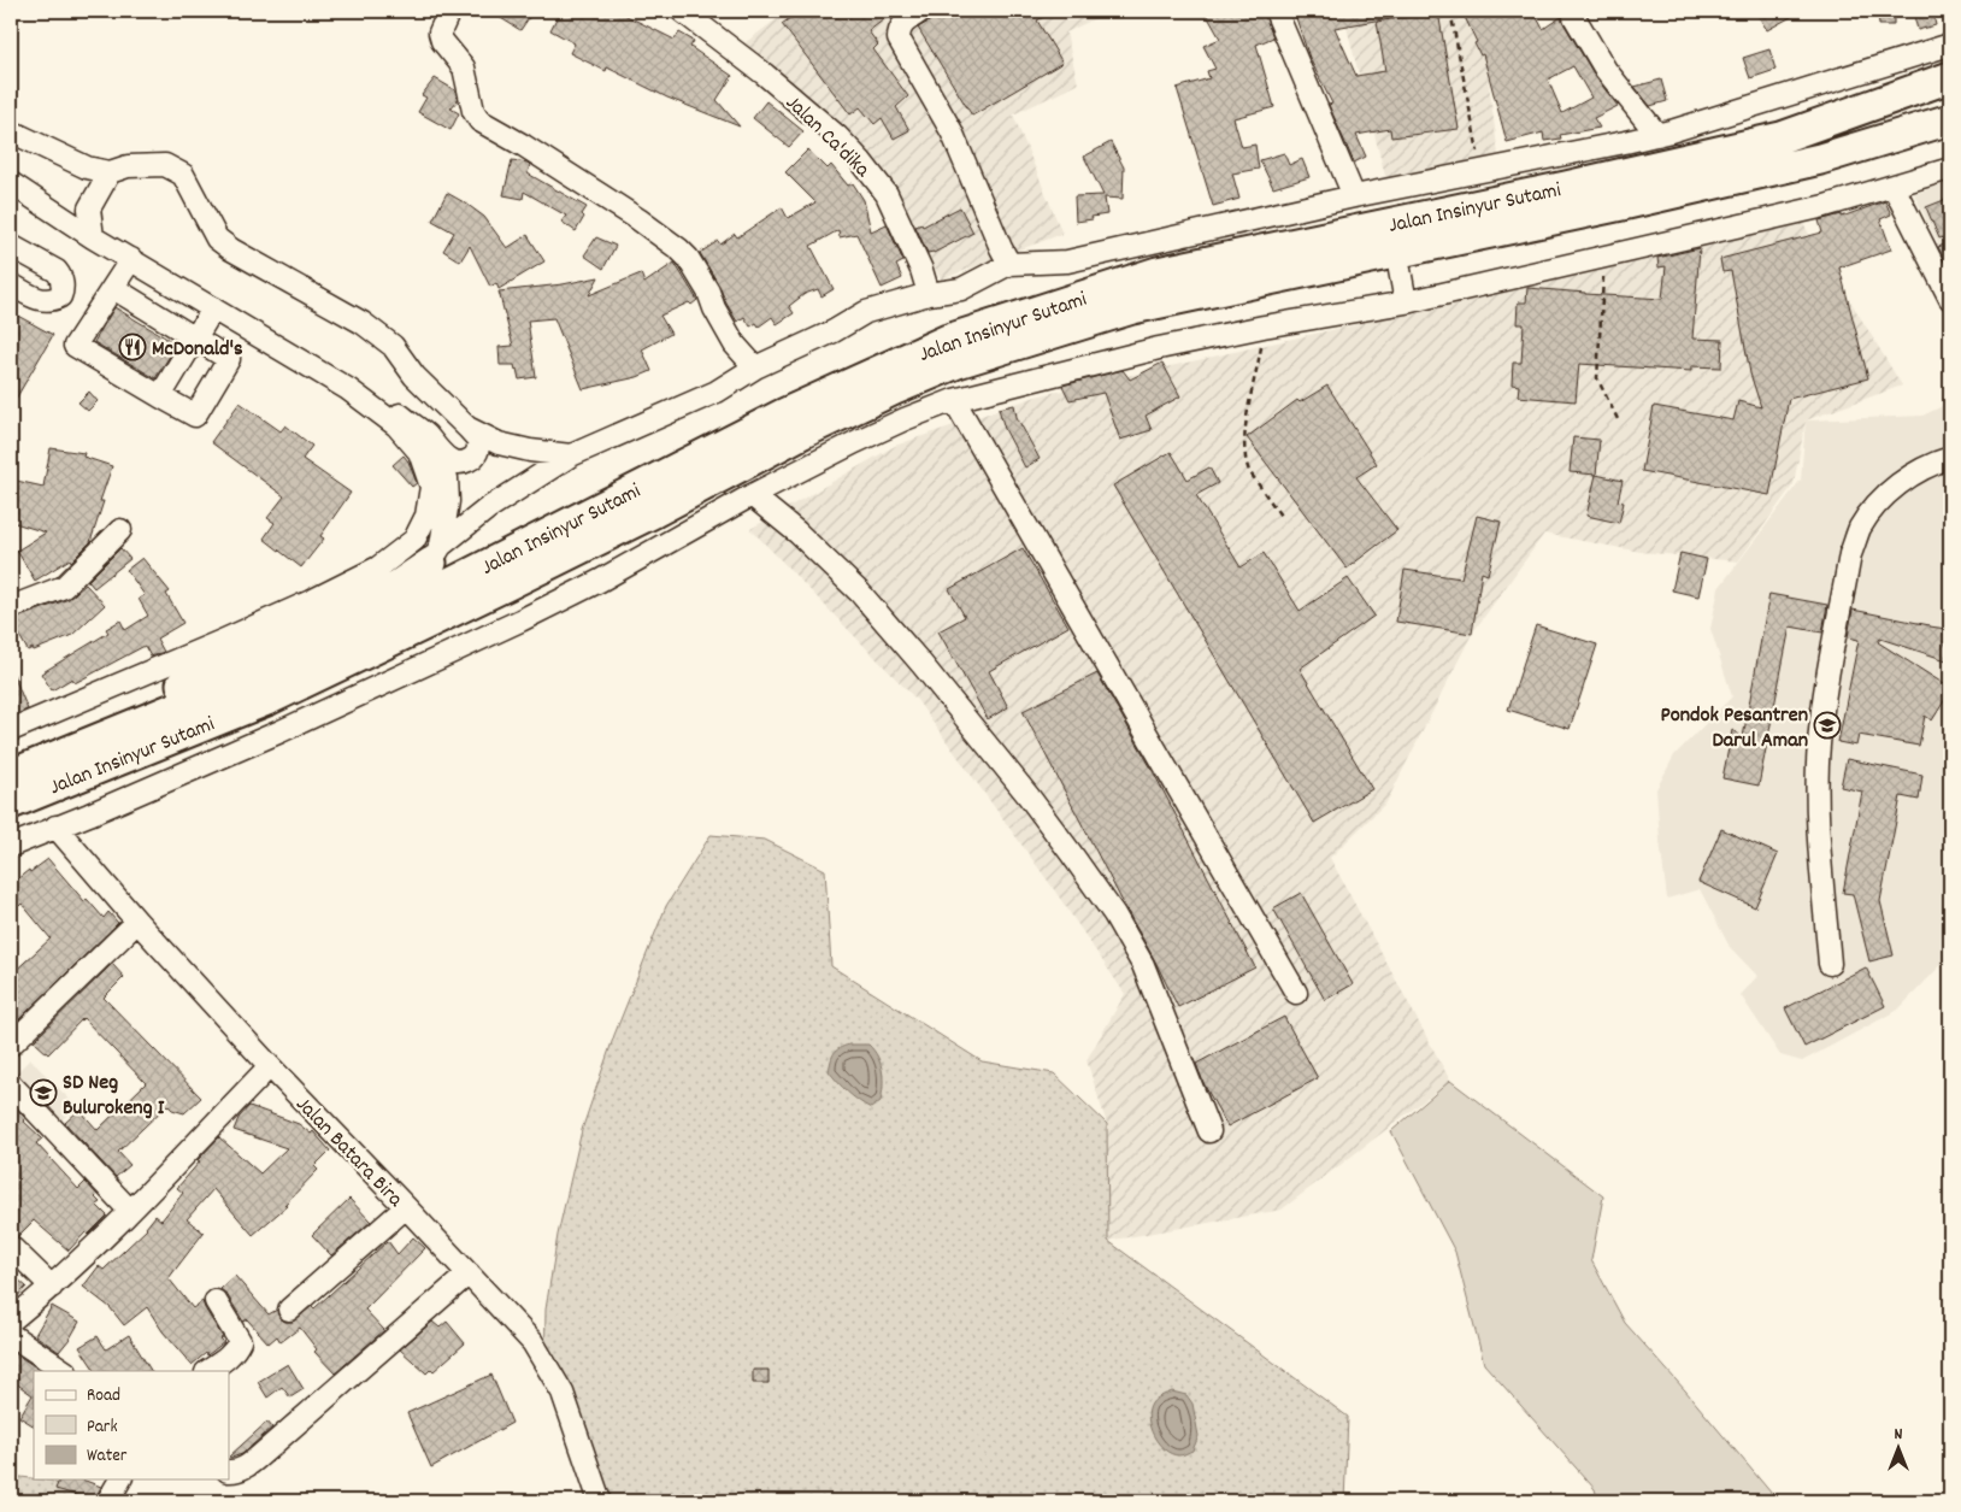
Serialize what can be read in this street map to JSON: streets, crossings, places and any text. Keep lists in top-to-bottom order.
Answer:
{
  "streets": {
    "highway": ["Jalan Insinyur Sutami"],
    "street": ["Jalan Ca'dika", "Jalan Batara Bira"]
  },
  "places": {
    "restaurant": ["McDonald's"],
    "school or university": ["Pondok Pesantren Darul Aman", "SD Neg Bulurokeng I"]
  },
  "legend": ["Road", "Park", "Water"],
  "north": "top"
}
